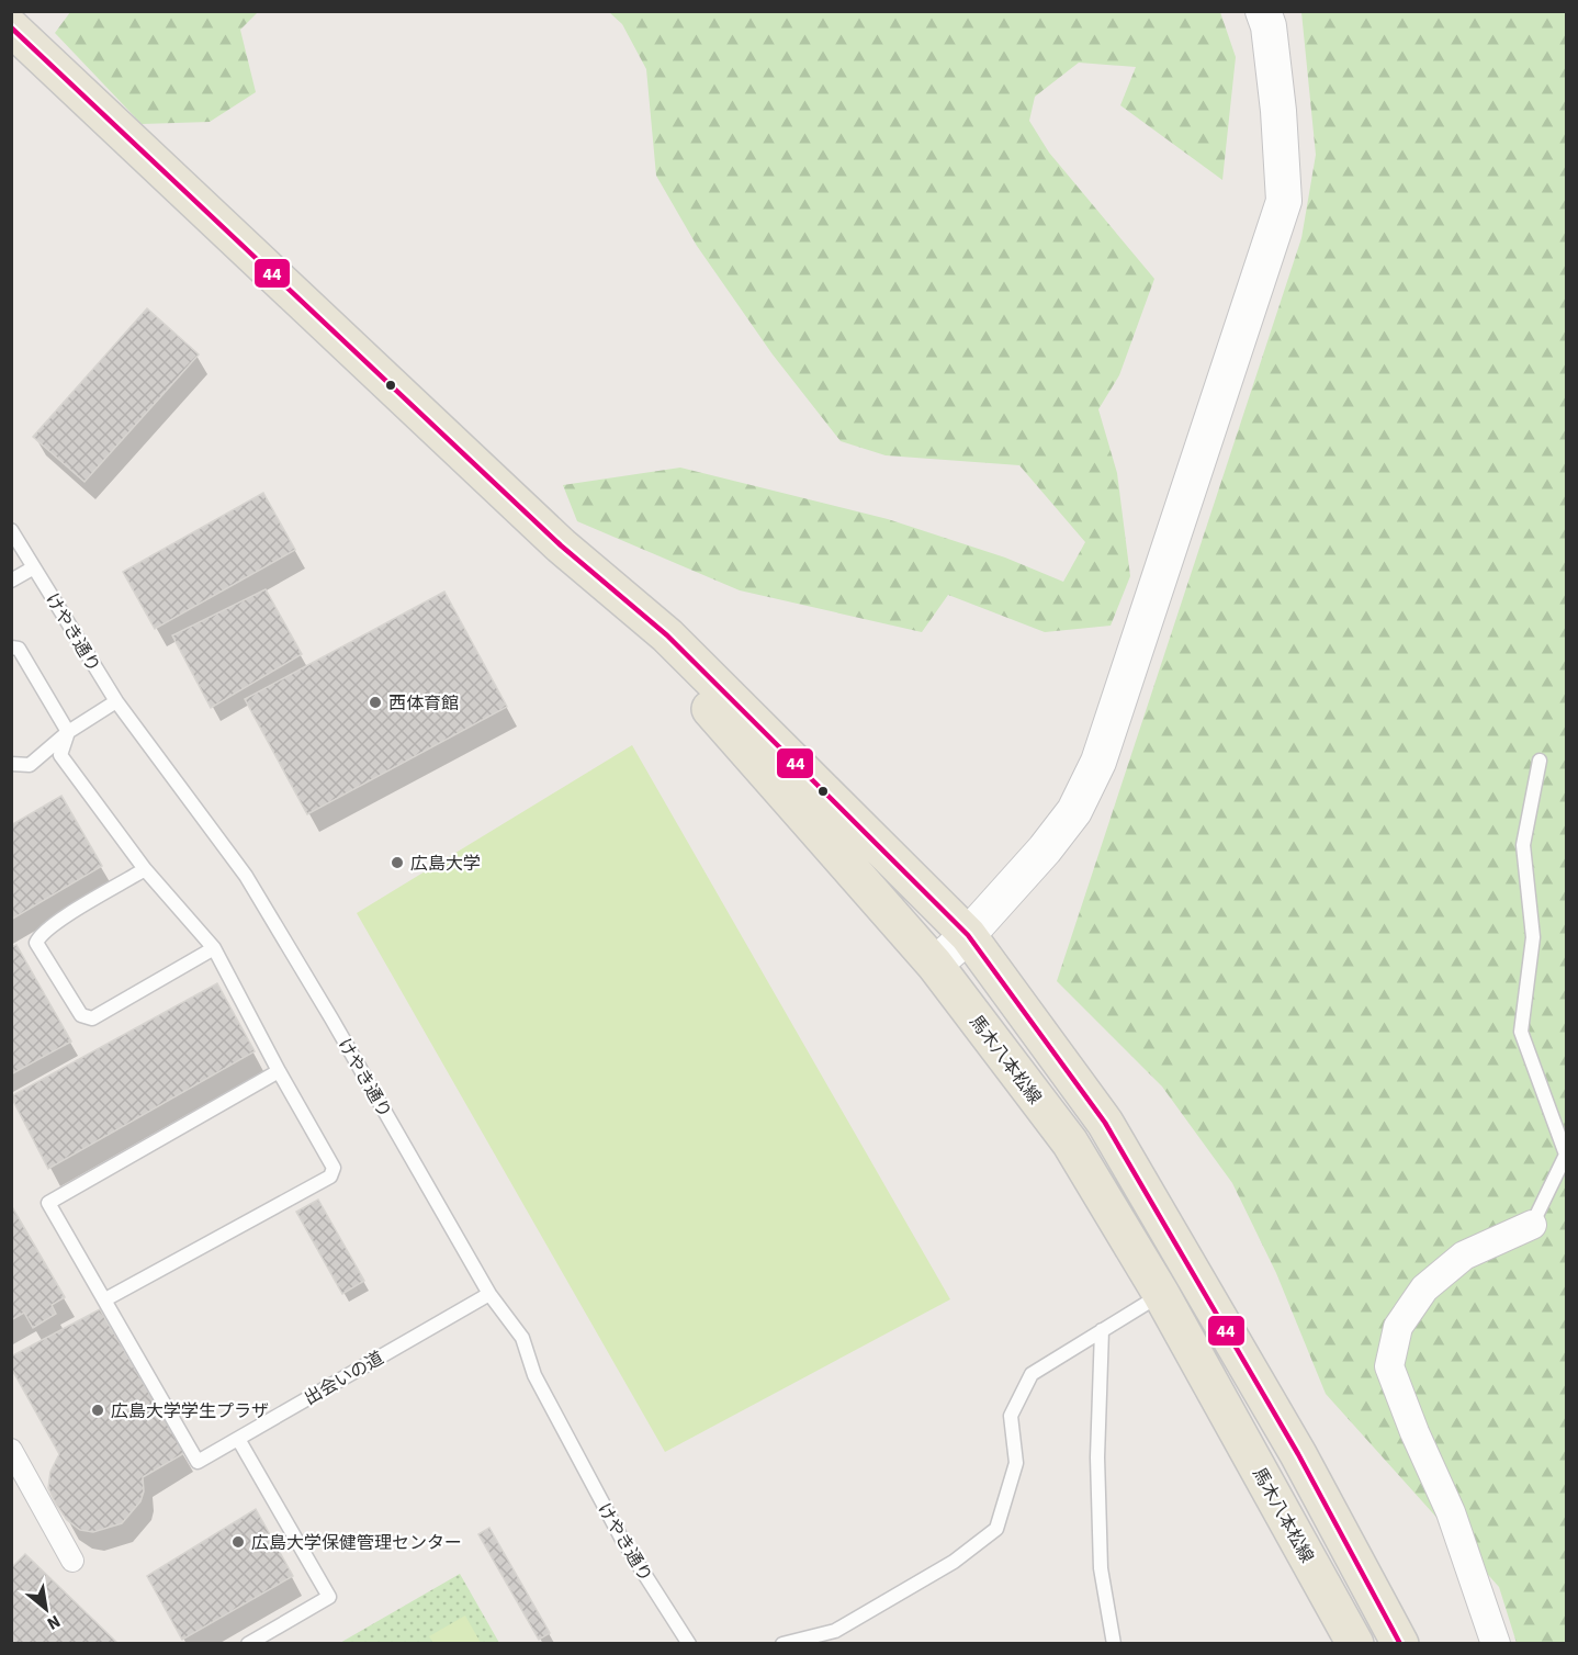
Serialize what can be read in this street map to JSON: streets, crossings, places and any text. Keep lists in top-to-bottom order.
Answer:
{
  "streets": {
    "main road": ["馬木八本松線"],
    "lane": ["けやき通り", "出会いの道"]
  },
  "crossings": [
    ["けやき通り", "出会いの道"]
  ],
  "places": [
    "西体育館",
    "広島大学",
    "広島大学学生プラザ",
    "広島大学保健管理センター"
  ],
  "lines": ["transit line 44"],
  "north": "bottom right"
}
